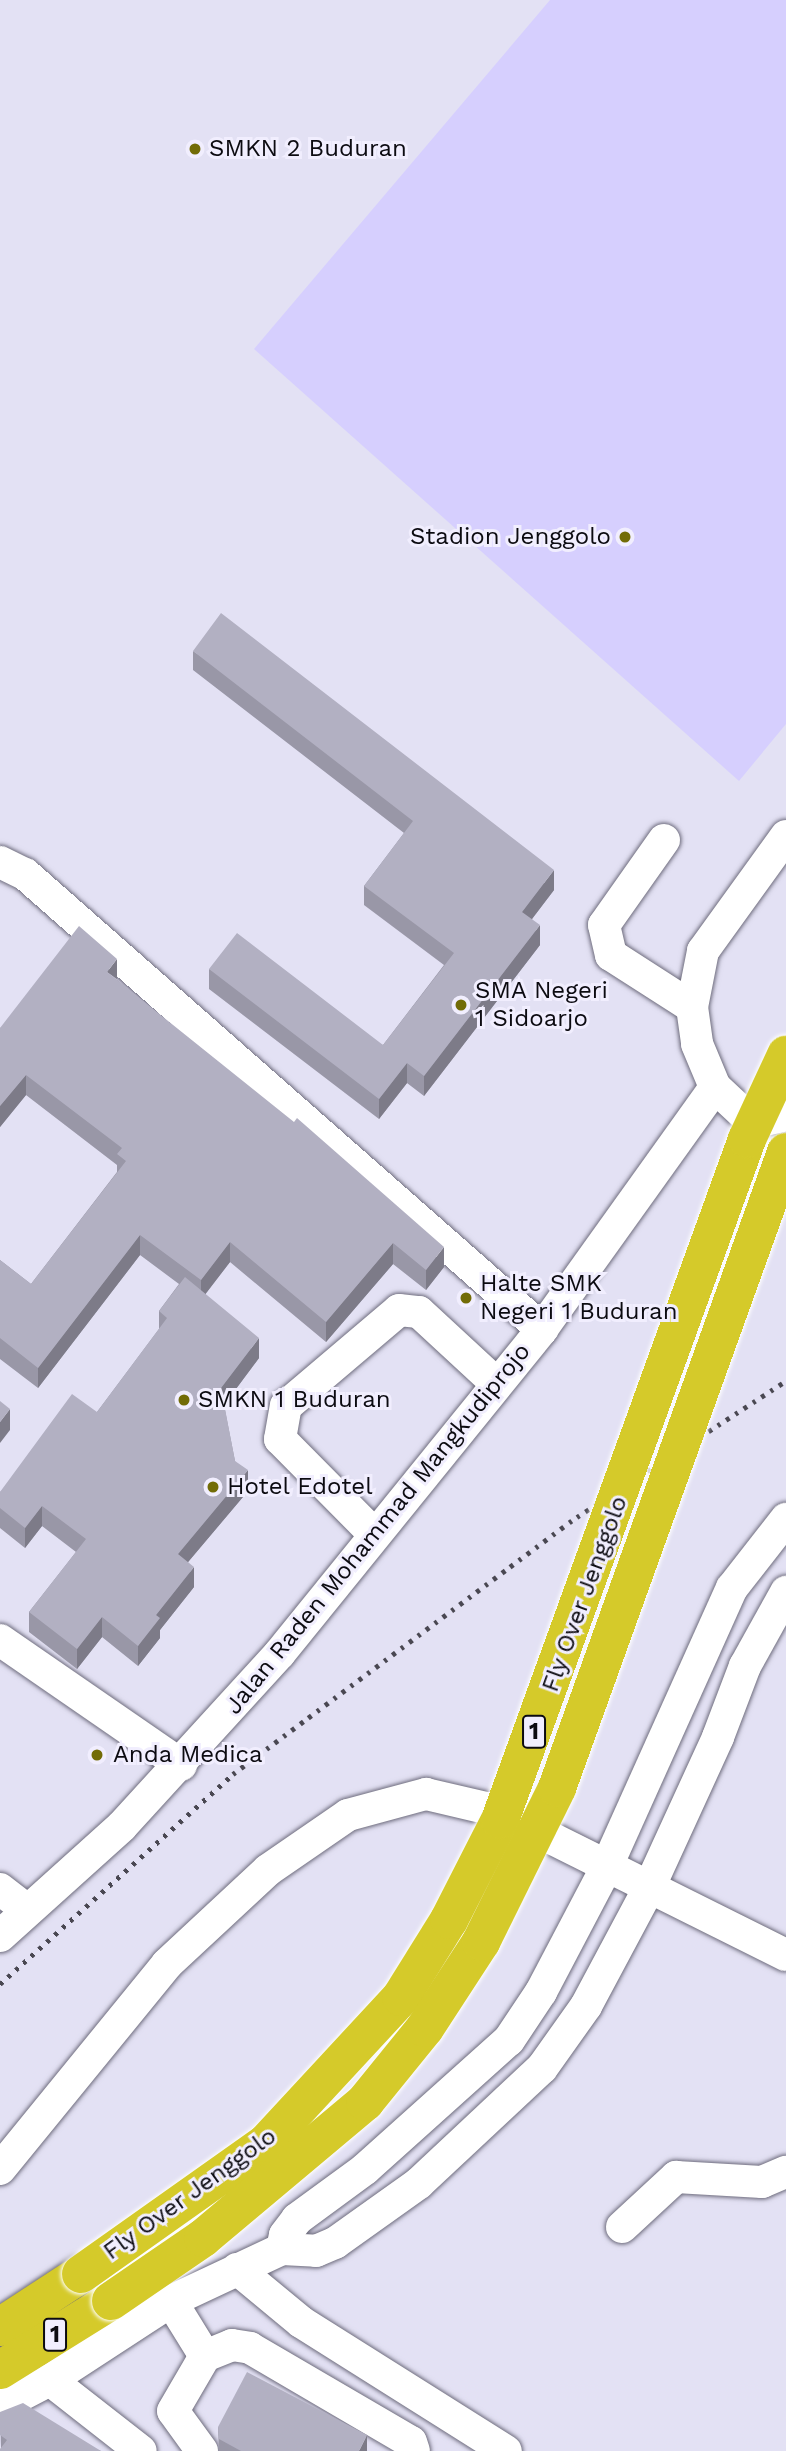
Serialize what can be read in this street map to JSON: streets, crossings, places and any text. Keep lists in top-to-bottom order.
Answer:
{
  "streets": {
    "highway": ["Fly Over Jenggolo", "1"],
    "street": ["Jalan Raden Mohammad Mangkudiprojo"]
  },
  "places": [
    "SMKN 2 Buduran",
    "Stadion Jenggolo",
    "SMA Negeri 1 Sidoarjo",
    "Halte SMK Negeri 1 Buduran",
    "SMKN 1 Buduran",
    "Hotel Edotel",
    "Anda Medica"
  ]
}
